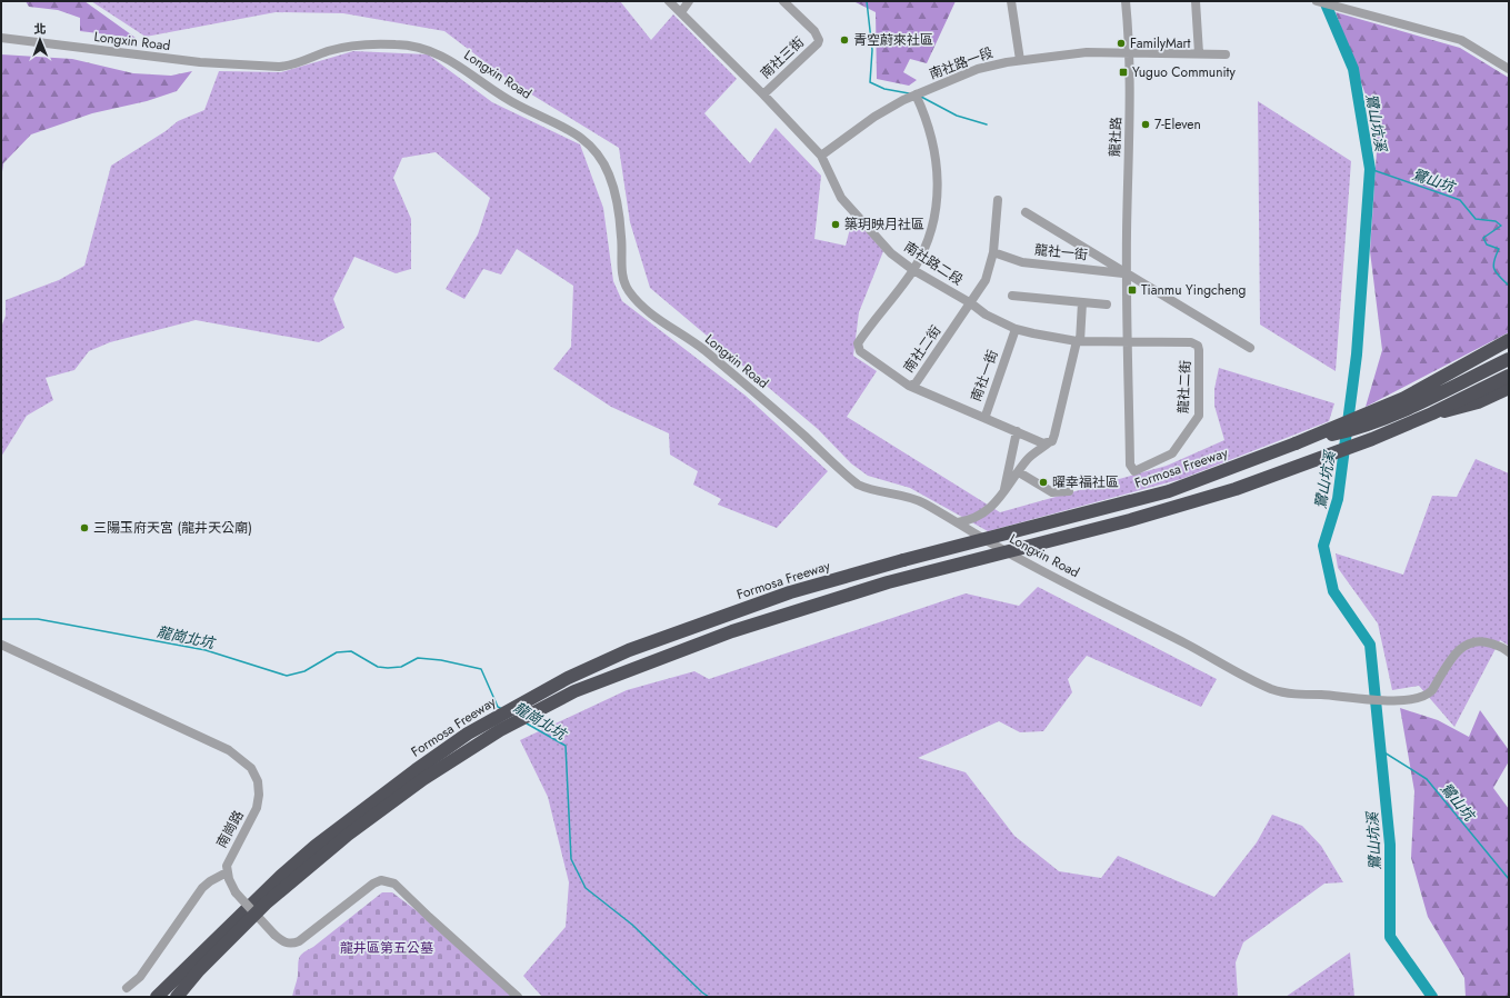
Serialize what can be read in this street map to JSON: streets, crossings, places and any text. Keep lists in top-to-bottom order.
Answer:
{
  "streets": {
    "highway": ["Formosa Freeway"],
    "street": [
      "Longxin Road",
      "南社三街",
      "南社路一段",
      "龍社路",
      "龍社一街",
      "南社路二段",
      "南社二街",
      "南社一街",
      "龍社二街",
      "南崗路"
    ]
  },
  "crossings": [
    ["南社三街", "南社路二段"],
    ["南社路一段", "龍社路"],
    ["南社路一段", "南社路二段"],
    ["龍社路", "龍社一街"],
    ["龍社路", "龍社二街"],
    ["龍社一街", "南社二街"],
    ["龍社一街", "龍社二街"],
    ["南社路二段", "南社二街"],
    ["南社路二段", "南社一街"],
    ["南社路二段", "龍社二街"]
  ],
  "water": ["鷺山坑溪", "鷺山坑", "龍崗北坑"],
  "parks": ["龍井區第五公墓"],
  "places": {
    "other": [
      "青空蔚來社區",
      "FamilyMart",
      "7-Eleven",
      "築玥映月社區",
      "曜幸福社區",
      "三陽玉府天宮 (龍井天公廟)"
    ],
    "transit": ["Yuguo Community", "Tianmu Yingcheng"]
  },
  "north": "top"
}
